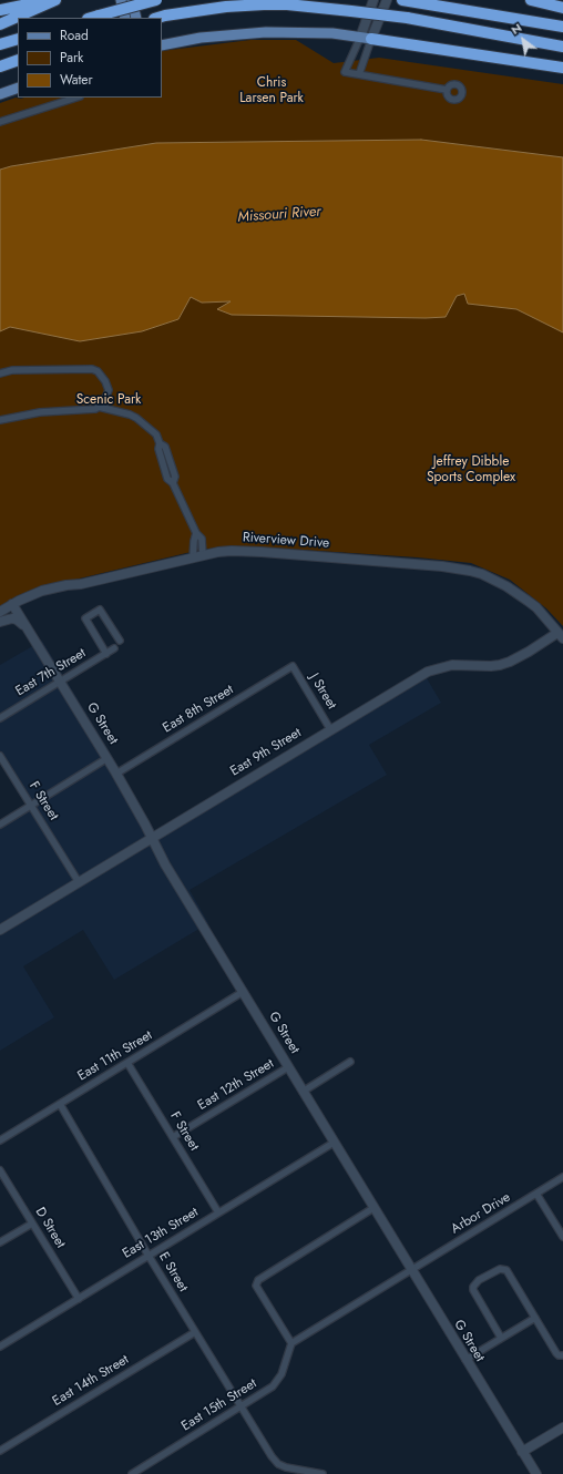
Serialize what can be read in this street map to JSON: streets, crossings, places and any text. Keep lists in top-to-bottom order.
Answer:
{
  "streets": {
    "main road": ["Riverview Drive", "G Street", "East 9th Street"],
    "street": [
      "East 7th Street",
      "J Street",
      "East 8th Street",
      "F Street",
      "East 11th Street",
      "East 12th Street",
      "Arbor Drive",
      "D Street",
      "East 13th Street",
      "E Street",
      "East 14th Street",
      "East 15th Street"
    ]
  },
  "crossings": [
    ["Riverview Drive", "G Street"],
    ["Riverview Drive", "East 9th Street"],
    ["East 7th Street", "G Street"],
    ["J Street", "East 8th Street"],
    ["J Street", "East 9th Street"],
    ["East 8th Street", "G Street"],
    ["G Street", "East 9th Street"],
    ["G Street", "East 11th Street"],
    ["G Street", "East 12th Street"],
    ["G Street", "Arbor Drive"],
    ["G Street", "East 13th Street"],
    ["East 9th Street", "F Street"],
    ["F Street", "East 11th Street"],
    ["F Street", "East 12th Street"],
    ["F Street", "East 13th Street"],
    ["East 11th Street", "E Street"],
    ["D Street", "East 13th Street"],
    ["East 13th Street", "E Street"],
    ["E Street", "East 14th Street"],
    ["E Street", "East 15th Street"]
  ],
  "water": ["Missouri River"],
  "parks": ["Chris Larsen Park", "Scenic Park", "Jeffrey Dibble Sports Complex"],
  "legend": ["Road", "Park", "Water"],
  "north": "top left"
}
